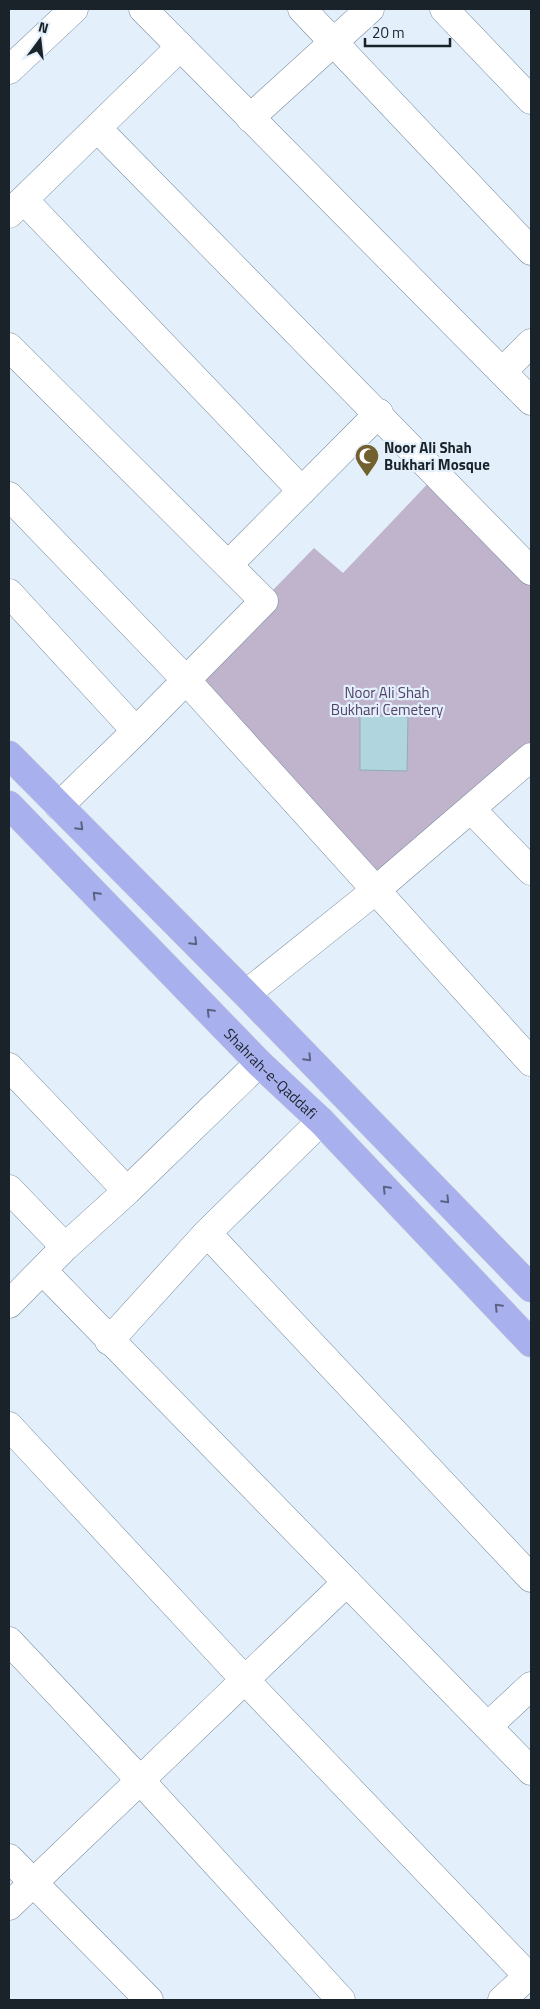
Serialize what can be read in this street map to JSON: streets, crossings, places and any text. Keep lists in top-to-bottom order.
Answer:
{
  "streets": {
    "main road": ["Shahrah-e-Qaddafi"]
  },
  "parks": ["Noor Ali Shah Bukhari Cemetery"],
  "places": {
    "mosque": ["Noor Ali Shah Bukhari Mosque"]
  },
  "scale_bar": "20 m",
  "north": "top"
}
